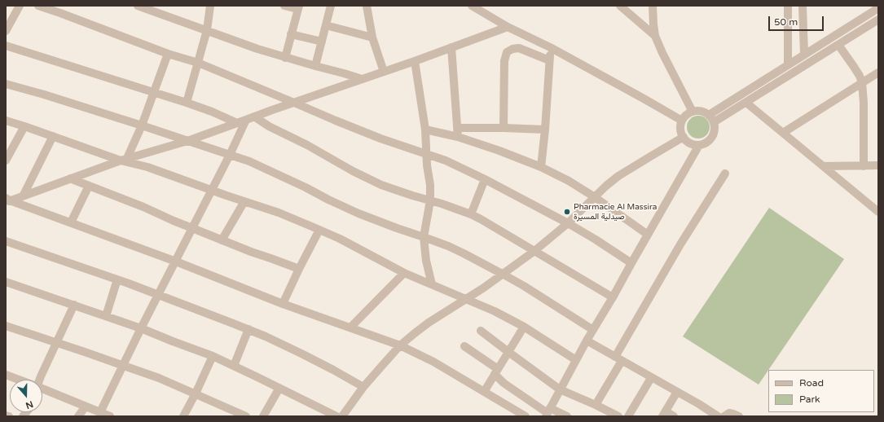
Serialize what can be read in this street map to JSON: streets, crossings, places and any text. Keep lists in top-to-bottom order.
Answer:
{
  "places": ["Pharmacie Al Massira صيدلية المسيرة"],
  "legend": ["Road", "Park"],
  "scale_bar": "50 m",
  "north": "bottom"
}
